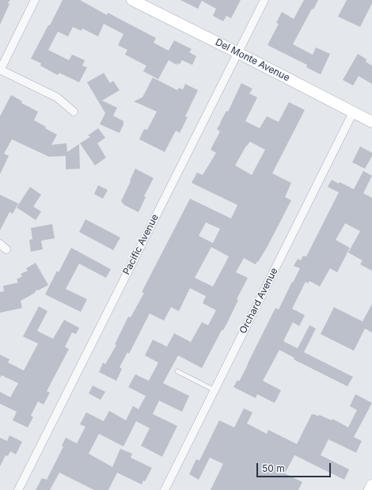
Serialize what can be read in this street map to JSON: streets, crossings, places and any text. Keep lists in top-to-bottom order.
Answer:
{
  "streets": {
    "street": ["Del Monte Avenue", "Pacific Avenue", "Orchard Avenue"]
  },
  "crossings": [
    ["Del Monte Avenue", "Pacific Avenue"],
    ["Del Monte Avenue", "Orchard Avenue"]
  ],
  "scale_bar": "50 m"
}
